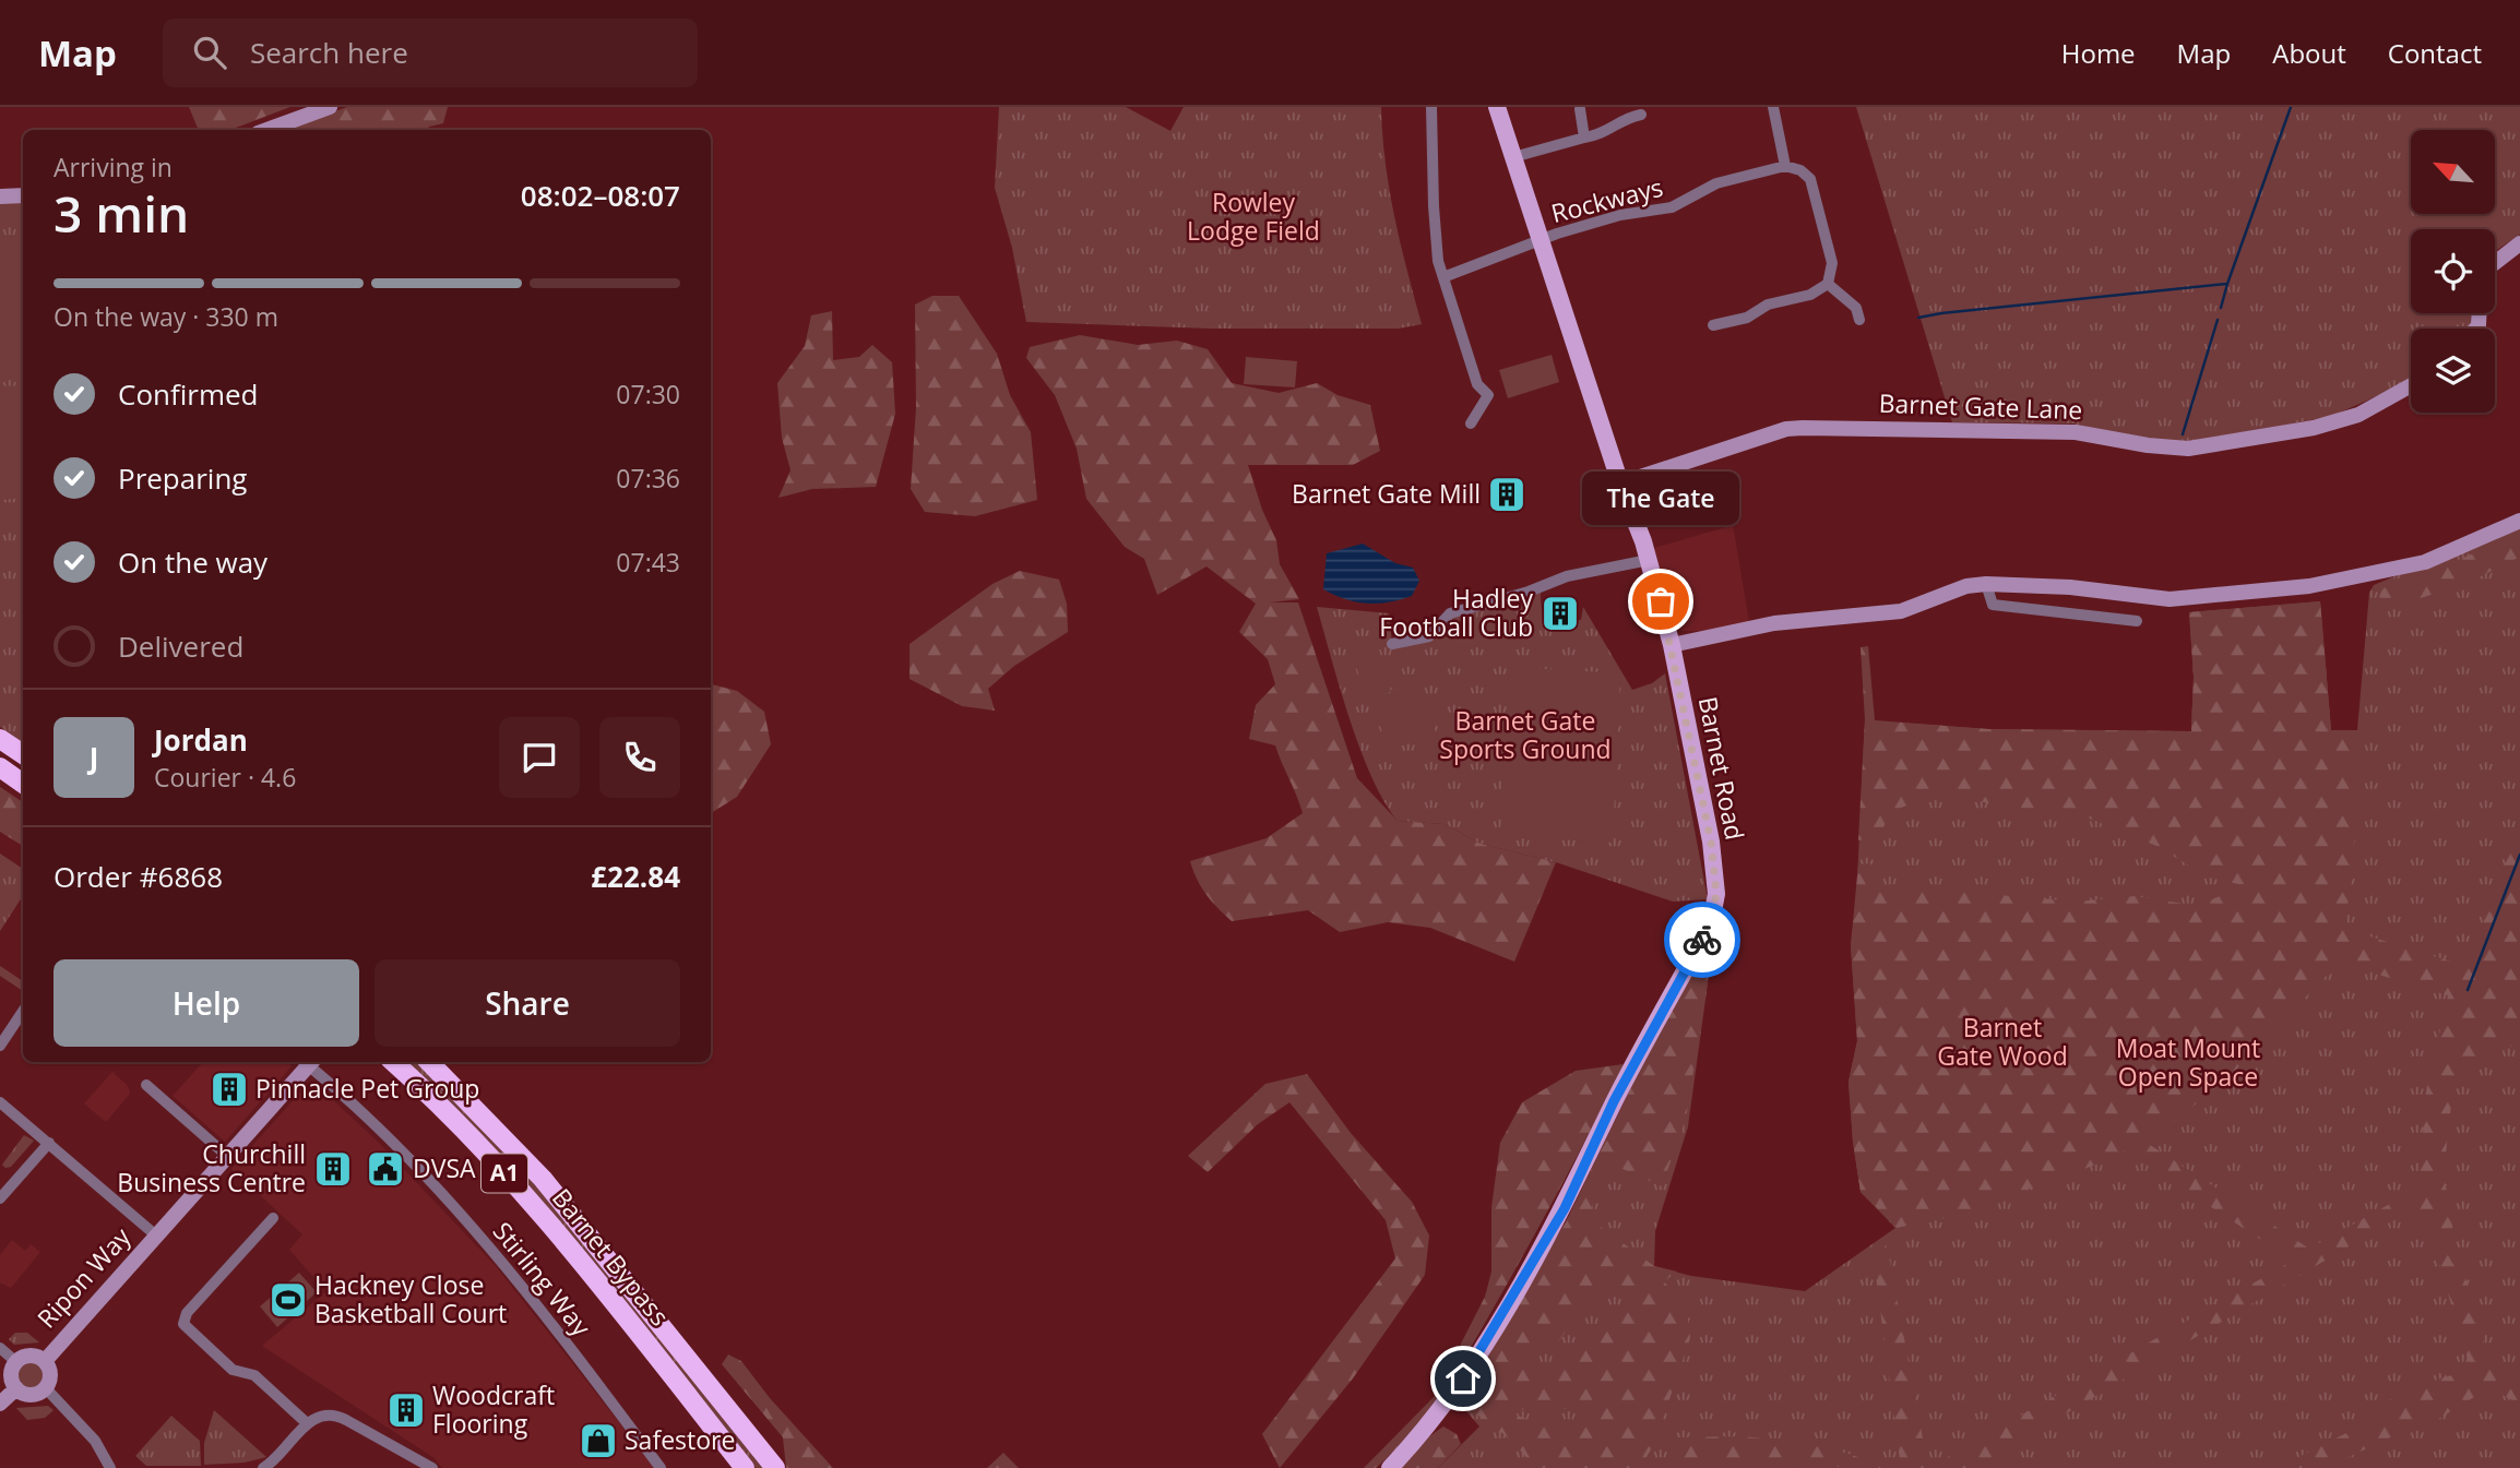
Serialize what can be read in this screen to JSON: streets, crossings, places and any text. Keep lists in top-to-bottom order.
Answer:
{
  "streets": {
    "highway": ["A1", "Barnet Bypass"],
    "main road": ["Barnet Road"],
    "street": [
      "Rockways",
      "Barnet Gate Lane",
      "Ripon Way",
      "Stirling Way"
    ]
  },
  "crossings": [
    ["Rockways", "Barnet Road"],
    ["Barnet Gate Lane", "Barnet Road"]
  ],
  "parks": [
    "Rowley Lodge Field",
    "Barnet Gate Sports Ground",
    "Barnet Gate Wood",
    "Moat Mount Open Space"
  ],
  "places": {
    "building": [
      "Barnet Gate Mill",
      "Hadley Football Club",
      "Pinnacle Pet Group",
      "Churchill Business Centre",
      "Woodcraft Flooring"
    ],
    "other": ["The Gate"],
    "public building": ["DVSA"],
    "sports": ["Hackney Close Basketball Court"],
    "shop": ["Safestore"]
  },
  "north": "top left",
  "page": {
    "header": "Map",
    "search": "Search here",
    "nav": [
      "Home",
      "Map",
      "About",
      "Contact"
    ],
    "heading": ["3 min", "Arriving in", "08:02–08:07"],
    "panel": [
      "Jordan",
      "Courier · 4.6",
      "Order #6868",
      "£22.84"
    ],
    "bar": "On the way · 330 m",
    "list": [
      ["Confirmed", "07:30"],
      ["Preparing", "07:36"],
      ["On the way", "07:43"],
      "Delivered"
    ],
    "bubble": "The Gate",
    "round": "J",
    "buttons": ["Help", "Share"]
  }
}
